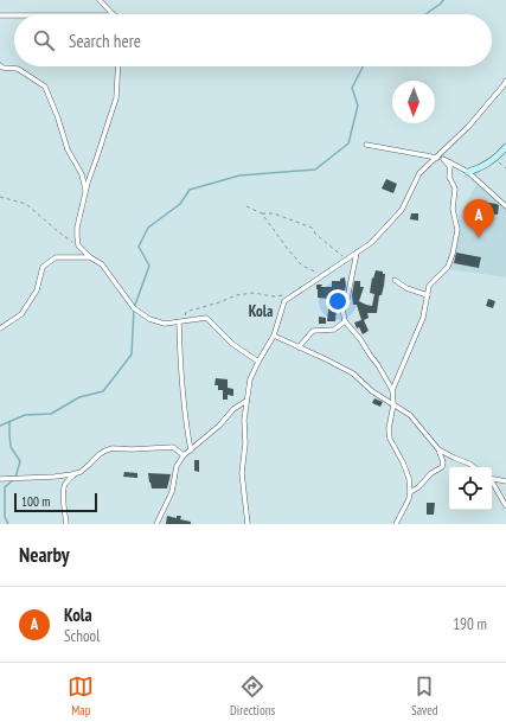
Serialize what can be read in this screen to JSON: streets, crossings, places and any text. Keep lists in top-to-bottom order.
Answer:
{
  "districts": ["Kola"],
  "scale_bar": "100 m",
  "north": "bottom",
  "page": {
    "search": "Search here",
    "pins": "A",
    "scale": "100 m",
    "heading": "Nearby",
    "list": [
      {
        "mark": "A",
        "name": "Kola",
        "note": "School",
        "value": "190 m"
      }
    ],
    "nav": ["Map", "Directions", "Saved"]
  }
}
